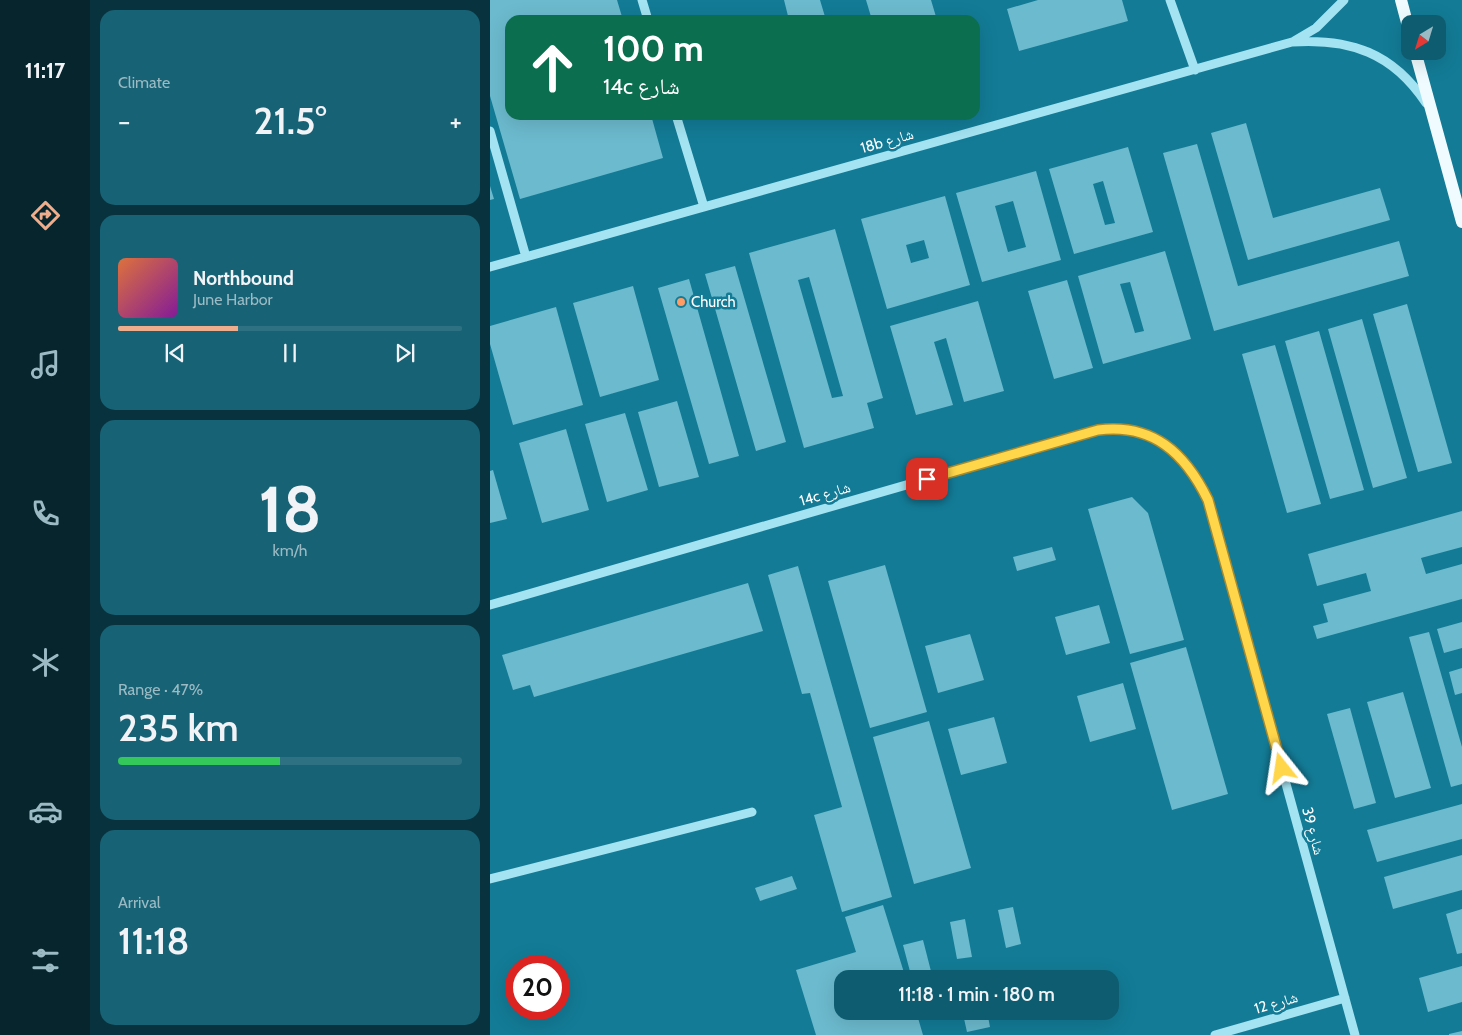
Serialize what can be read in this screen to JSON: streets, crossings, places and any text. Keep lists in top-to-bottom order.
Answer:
{
  "streets": {
    "street": [
      "18b شارع",
      "14c شارع",
      "شارع 39",
      "شارع 12"
    ]
  },
  "crossings": [
    ["14c شارع", "شارع 39"],
    ["شارع 39", "شارع 12"]
  ],
  "places": ["Church"],
  "north": "bottom left",
  "page": {
    "tabs": "11:17",
    "tile": [
      "Climate",
      ["18", "km/h"],
      ["Range · 47%", "235 km"],
      ["Arrival", "11:18"]
    ],
    "turn": ["100 m", "14c شارع"],
    "heat": ["−", "21.5°", "+"],
    "song": ["Northbound", "June Harbor"],
    "limit": "20",
    "trip": "11:18 · 1 min · 180 m"
  }
}
